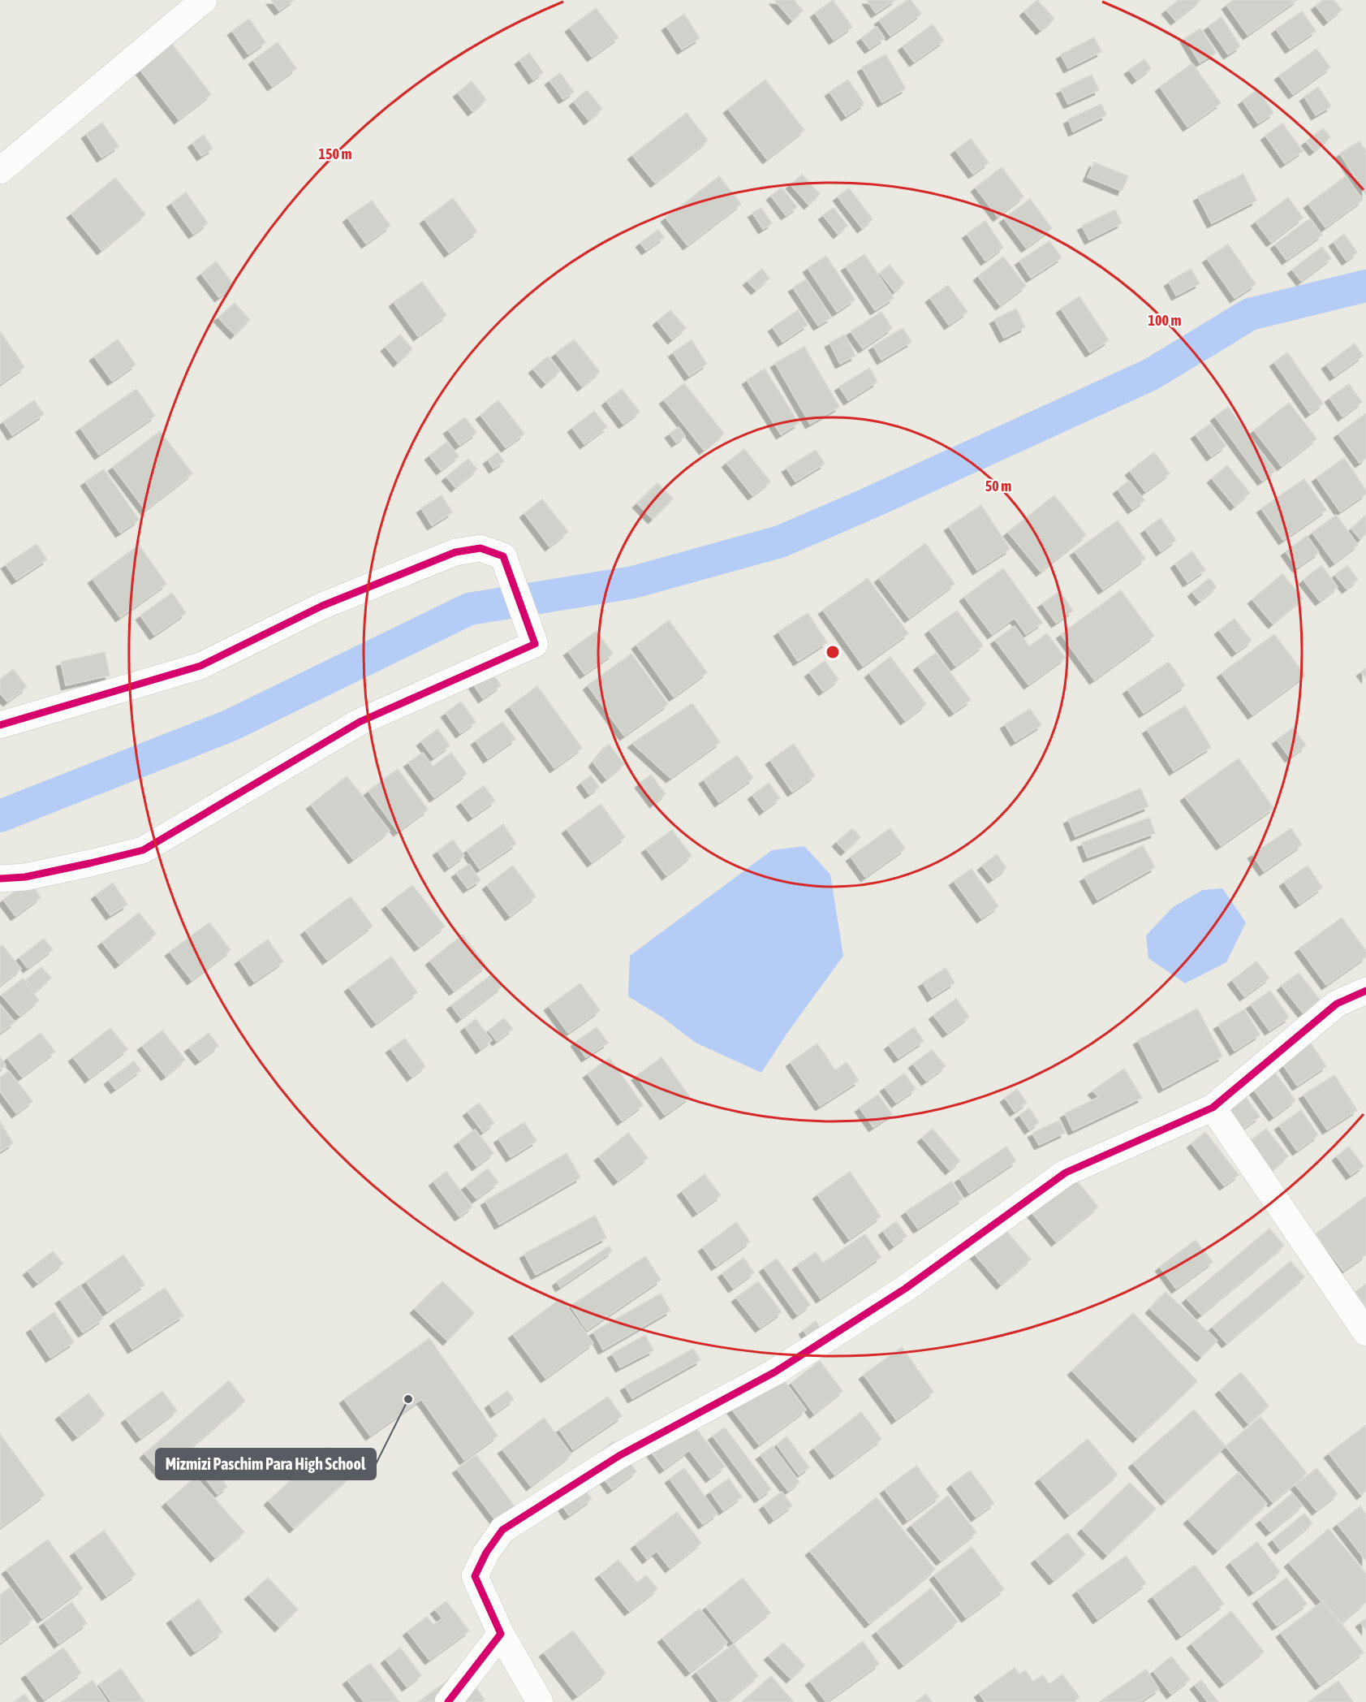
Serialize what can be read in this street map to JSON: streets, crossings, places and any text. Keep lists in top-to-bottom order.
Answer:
{
  "places": ["Mizmizi Paschim Para High School"],
  "rings": ["150 m", "100 m", "50 m"]
}
